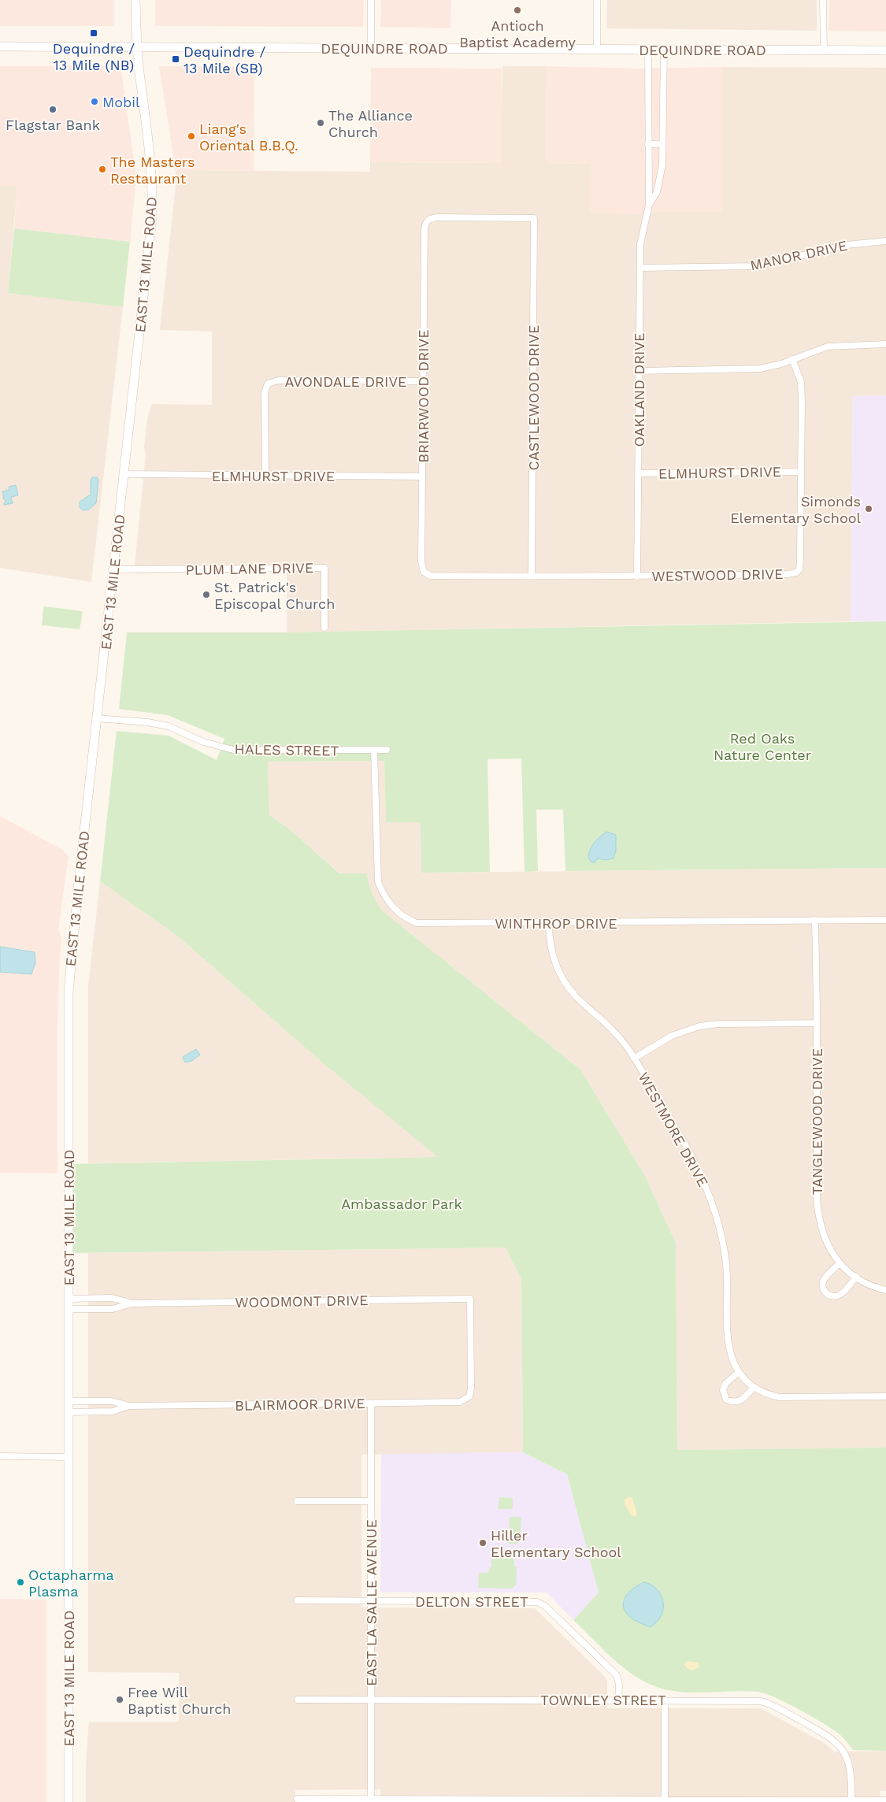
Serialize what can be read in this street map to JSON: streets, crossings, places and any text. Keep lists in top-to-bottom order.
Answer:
{
  "streets": {
    "main road": ["DEQUINDRE ROAD", "EAST 13 MILE ROAD"],
    "street": [
      "MANOR DRIVE",
      "AVONDALE DRIVE",
      "OAKLAND DRIVE",
      "BRIARWOOD DRIVE",
      "CASTLEWOOD DRIVE",
      "ELMHURST DRIVE",
      "PLUM LANE DRIVE",
      "WESTWOOD DRIVE",
      "HALES STREET",
      "WINTHROP DRIVE",
      "TANGLEWOOD DRIVE",
      "WESTMORE DRIVE",
      "WOODMONT DRIVE",
      "BLAIRMOOR DRIVE",
      "DELTON STREET",
      "EAST LA SALLE AVENUE",
      "TOWNLEY STREET"
    ]
  },
  "crossings": [
    ["DEQUINDRE ROAD", "EAST 13 MILE ROAD"],
    ["DEQUINDRE ROAD", "OAKLAND DRIVE"],
    ["MANOR DRIVE", "OAKLAND DRIVE"],
    ["EAST 13 MILE ROAD", "ELMHURST DRIVE"],
    ["EAST 13 MILE ROAD", "PLUM LANE DRIVE"],
    ["EAST 13 MILE ROAD", "HALES STREET"],
    ["EAST 13 MILE ROAD", "WOODMONT DRIVE"],
    ["EAST 13 MILE ROAD", "BLAIRMOOR DRIVE"],
    ["AVONDALE DRIVE", "BRIARWOOD DRIVE"],
    ["AVONDALE DRIVE", "ELMHURST DRIVE"],
    ["OAKLAND DRIVE", "ELMHURST DRIVE"],
    ["OAKLAND DRIVE", "WESTWOOD DRIVE"],
    ["BRIARWOOD DRIVE", "CASTLEWOOD DRIVE"],
    ["BRIARWOOD DRIVE", "ELMHURST DRIVE"],
    ["BRIARWOOD DRIVE", "WESTWOOD DRIVE"],
    ["CASTLEWOOD DRIVE", "WESTWOOD DRIVE"],
    ["ELMHURST DRIVE", "WESTWOOD DRIVE"],
    ["HALES STREET", "WINTHROP DRIVE"],
    ["WINTHROP DRIVE", "TANGLEWOOD DRIVE"],
    ["WINTHROP DRIVE", "WESTMORE DRIVE"],
    ["WOODMONT DRIVE", "BLAIRMOOR DRIVE"],
    ["BLAIRMOOR DRIVE", "EAST LA SALLE AVENUE"],
    ["DELTON STREET", "EAST LA SALLE AVENUE"],
    ["DELTON STREET", "TOWNLEY STREET"],
    ["EAST LA SALLE AVENUE", "TOWNLEY STREET"]
  ],
  "parks": ["Red Oaks Nature Center", "Ambassador Park"],
  "places": {
    "other": [
      "Antioch Baptist Academy",
      "Mobil",
      "Flagstar Bank",
      "The Alliance Church",
      "Liang's Oriental B.B.Q.",
      "The Masters Restaurant",
      "Simonds Elementary School",
      "St. Patrick's Episcopal Church",
      "Hiller Elementary School",
      "Octapharma Plasma",
      "Free Will Baptist Church"
    ],
    "transit": ["Dequindre / 13 Mile (NB)", "Dequindre / 13 Mile (SB)"]
  }
}
